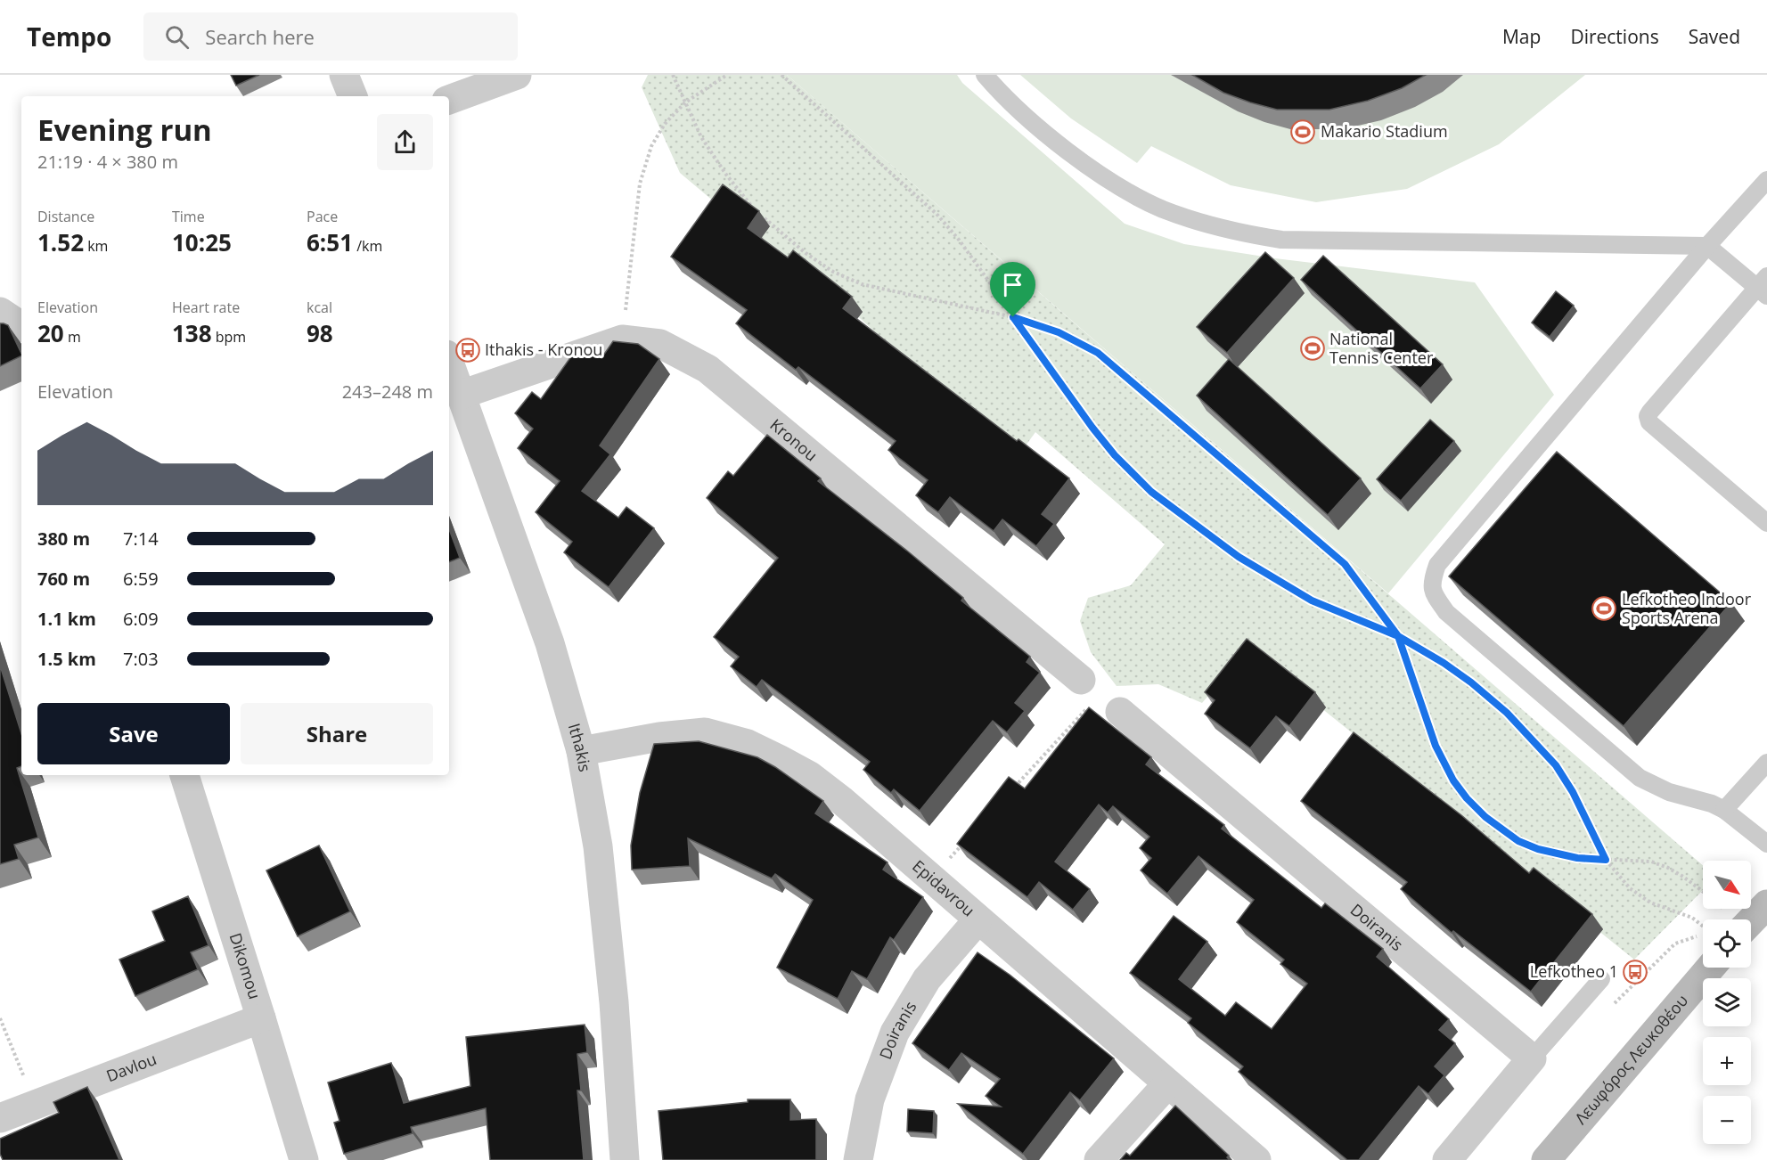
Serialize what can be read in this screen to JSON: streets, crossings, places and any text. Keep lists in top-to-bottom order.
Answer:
{
  "streets": {
    "main road": ["Λεωφόρος Λευκοθέου"],
    "street": [
      "Kronou",
      "Ithakis",
      "Epidavrou",
      "Doiranis",
      "Dikomou",
      "Davlou"
    ]
  },
  "crossings": [
    ["Kronou", "Ithakis"],
    ["Ithakis", "Epidavrou"],
    ["Epidavrou", "Doiranis"],
    ["Dikomou", "Davlou"]
  ],
  "places": {
    "sports": ["Makario Stadium", "National Tennis Center", "Lefkotheo Indoor Sports Arena"],
    "bus stop": ["Ithakis - Kronou", "Lefkotheo 1"]
  },
  "north": "bottom right",
  "page": {
    "header": "Tempo",
    "search": "Search here",
    "nav": ["Map", "Directions", "Saved"],
    "heading": ["Evening run", "21:19 · 4 × 380 m"],
    "stats": [
      ["Distance", "1.52 km"],
      ["Time", "10:25"],
      ["Pace", "6:51 /km"],
      ["Elevation", "20 m"],
      ["Heart rate", "138 bpm"],
      ["kcal", "98"]
    ],
    "chart": ["Elevation", "243–248 m"],
    "list": [
      {
        "name": "380 m",
        "note": "7:14"
      },
      {
        "name": "760 m",
        "note": "6:59"
      },
      {
        "name": "1.1 km",
        "note": "6:09"
      },
      {
        "name": "1.5 km",
        "note": "7:03"
      }
    ],
    "buttons": ["Save", "Share"],
    "map_buttons": ["+", "−"]
  }
}
